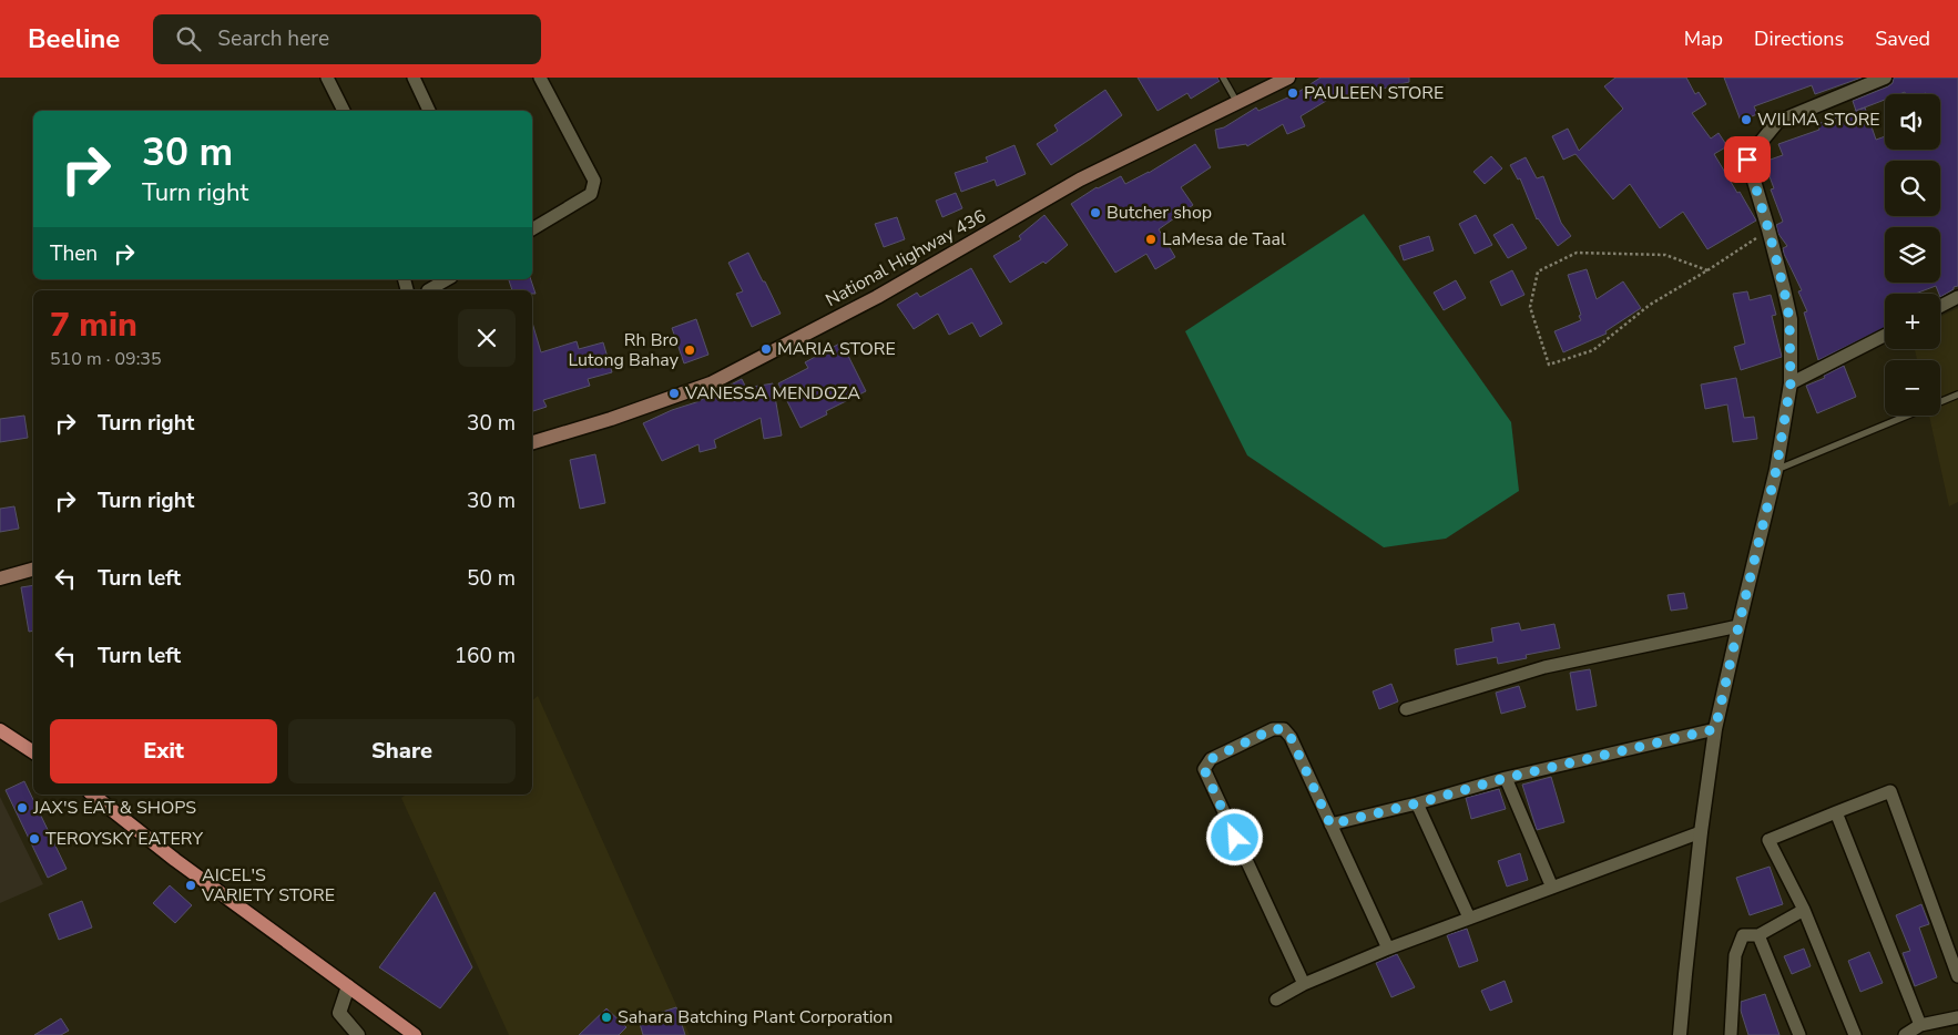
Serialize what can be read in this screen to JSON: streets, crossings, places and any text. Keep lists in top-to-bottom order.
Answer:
{
  "streets": {
    "main road": ["National Highway 436"]
  },
  "places": [
    "PAULEEN STORE",
    "WILMA STORE",
    "Butcher shop",
    "LaMesa de Taal",
    "MARIA STORE",
    "Rh Bro Lutong Bahay",
    "VANESSA MENDOZA",
    "JAX'S EAT & SHOPS",
    "TEROYSKY EATERY",
    "AICEL'S VARIETY STORE",
    "Sahara Batching Plant Corporation"
  ],
  "page": {
    "header": "Beeline",
    "search": "Search here",
    "nav": ["Map", "Directions", "Saved"],
    "map_buttons": ["+", "−"],
    "turn": ["30 m", "Turn right"],
    "then": "Then",
    "heading": ["7 min", "510 m · 09:35"],
    "list": [
      {
        "name": "Turn right",
        "value": "30 m"
      },
      {
        "name": "Turn right",
        "value": "30 m"
      },
      {
        "name": "Turn left",
        "value": "50 m"
      },
      {
        "name": "Turn left",
        "value": "160 m"
      }
    ],
    "buttons": ["Exit", "Share"]
  }
}
